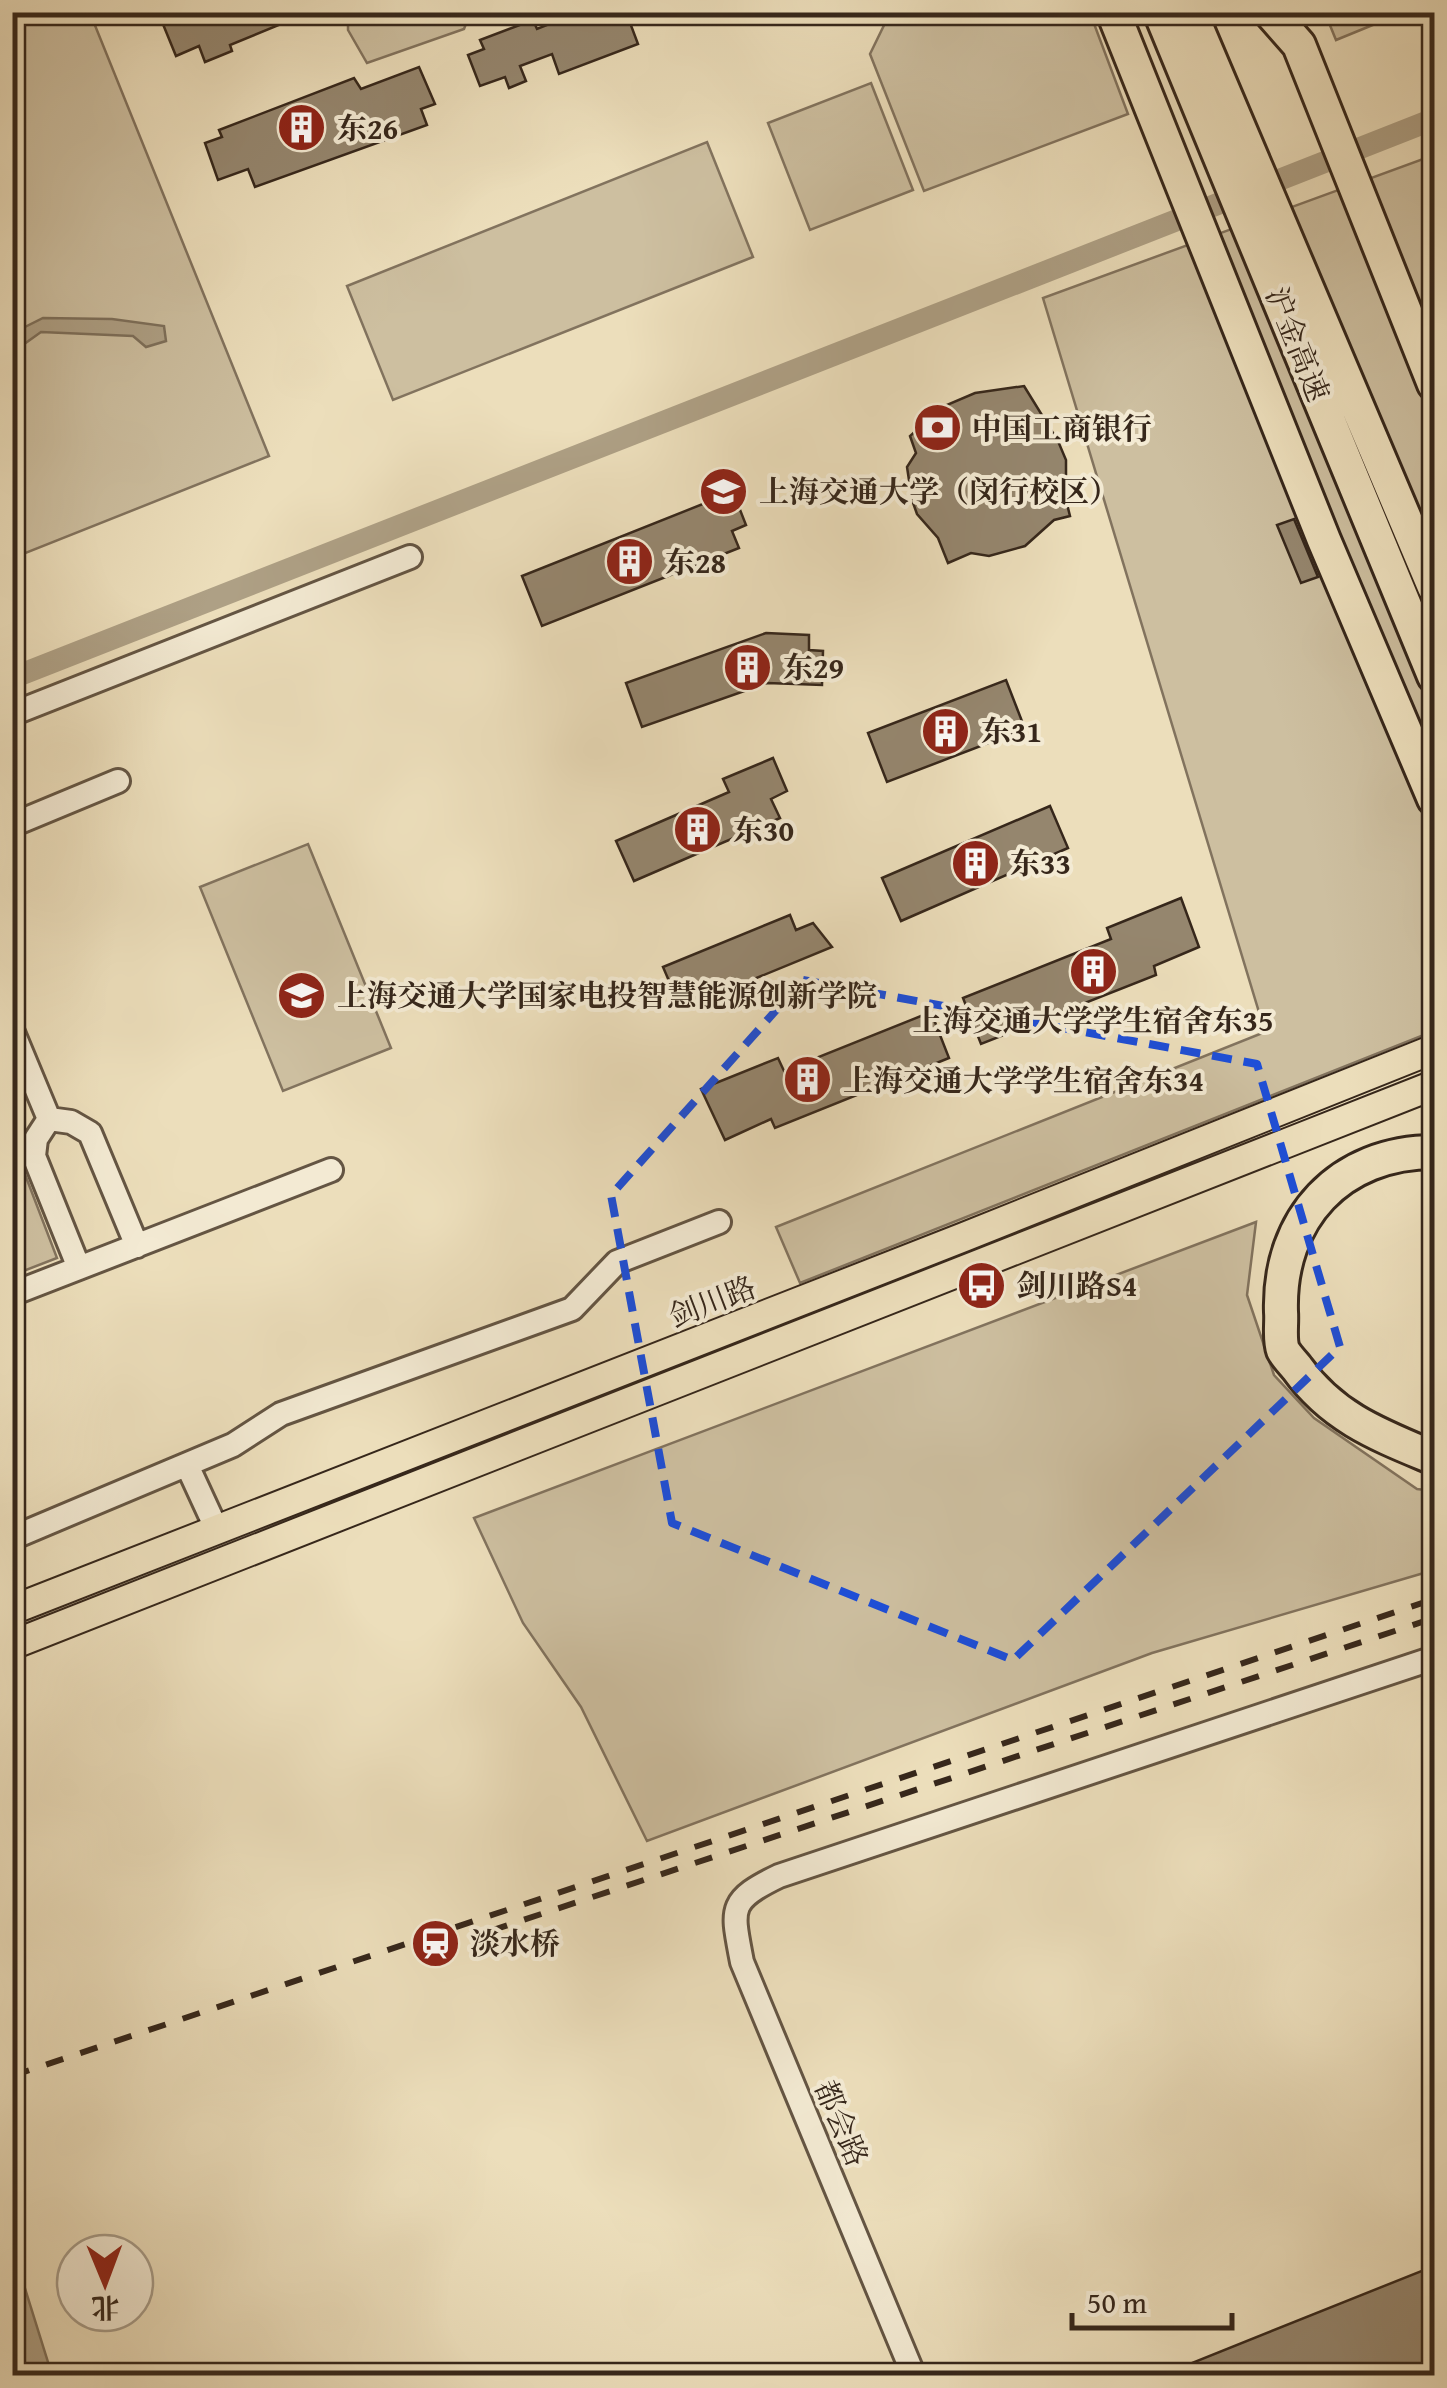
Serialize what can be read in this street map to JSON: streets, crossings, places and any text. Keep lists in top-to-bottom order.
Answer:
{
  "streets": {
    "highway": ["沪金高速"],
    "main road": ["剑川路"],
    "street": ["都会路"]
  },
  "places": {
    "building": [
      "东26",
      "东28",
      "东29",
      "东31",
      "东30",
      "东33",
      "上海交通大学学生宿舍东35",
      "上海交通大学学生宿舍东34"
    ],
    "bank": ["中国工商银行"],
    "school or university": ["上海交通大学（闵行校区）", "上海交通大学国家电投智慧能源创新学院"],
    "bus stop": ["剑川路S4"],
    "station": ["淡水桥"]
  },
  "scale_bar": "50 m",
  "north": "bottom"
}
